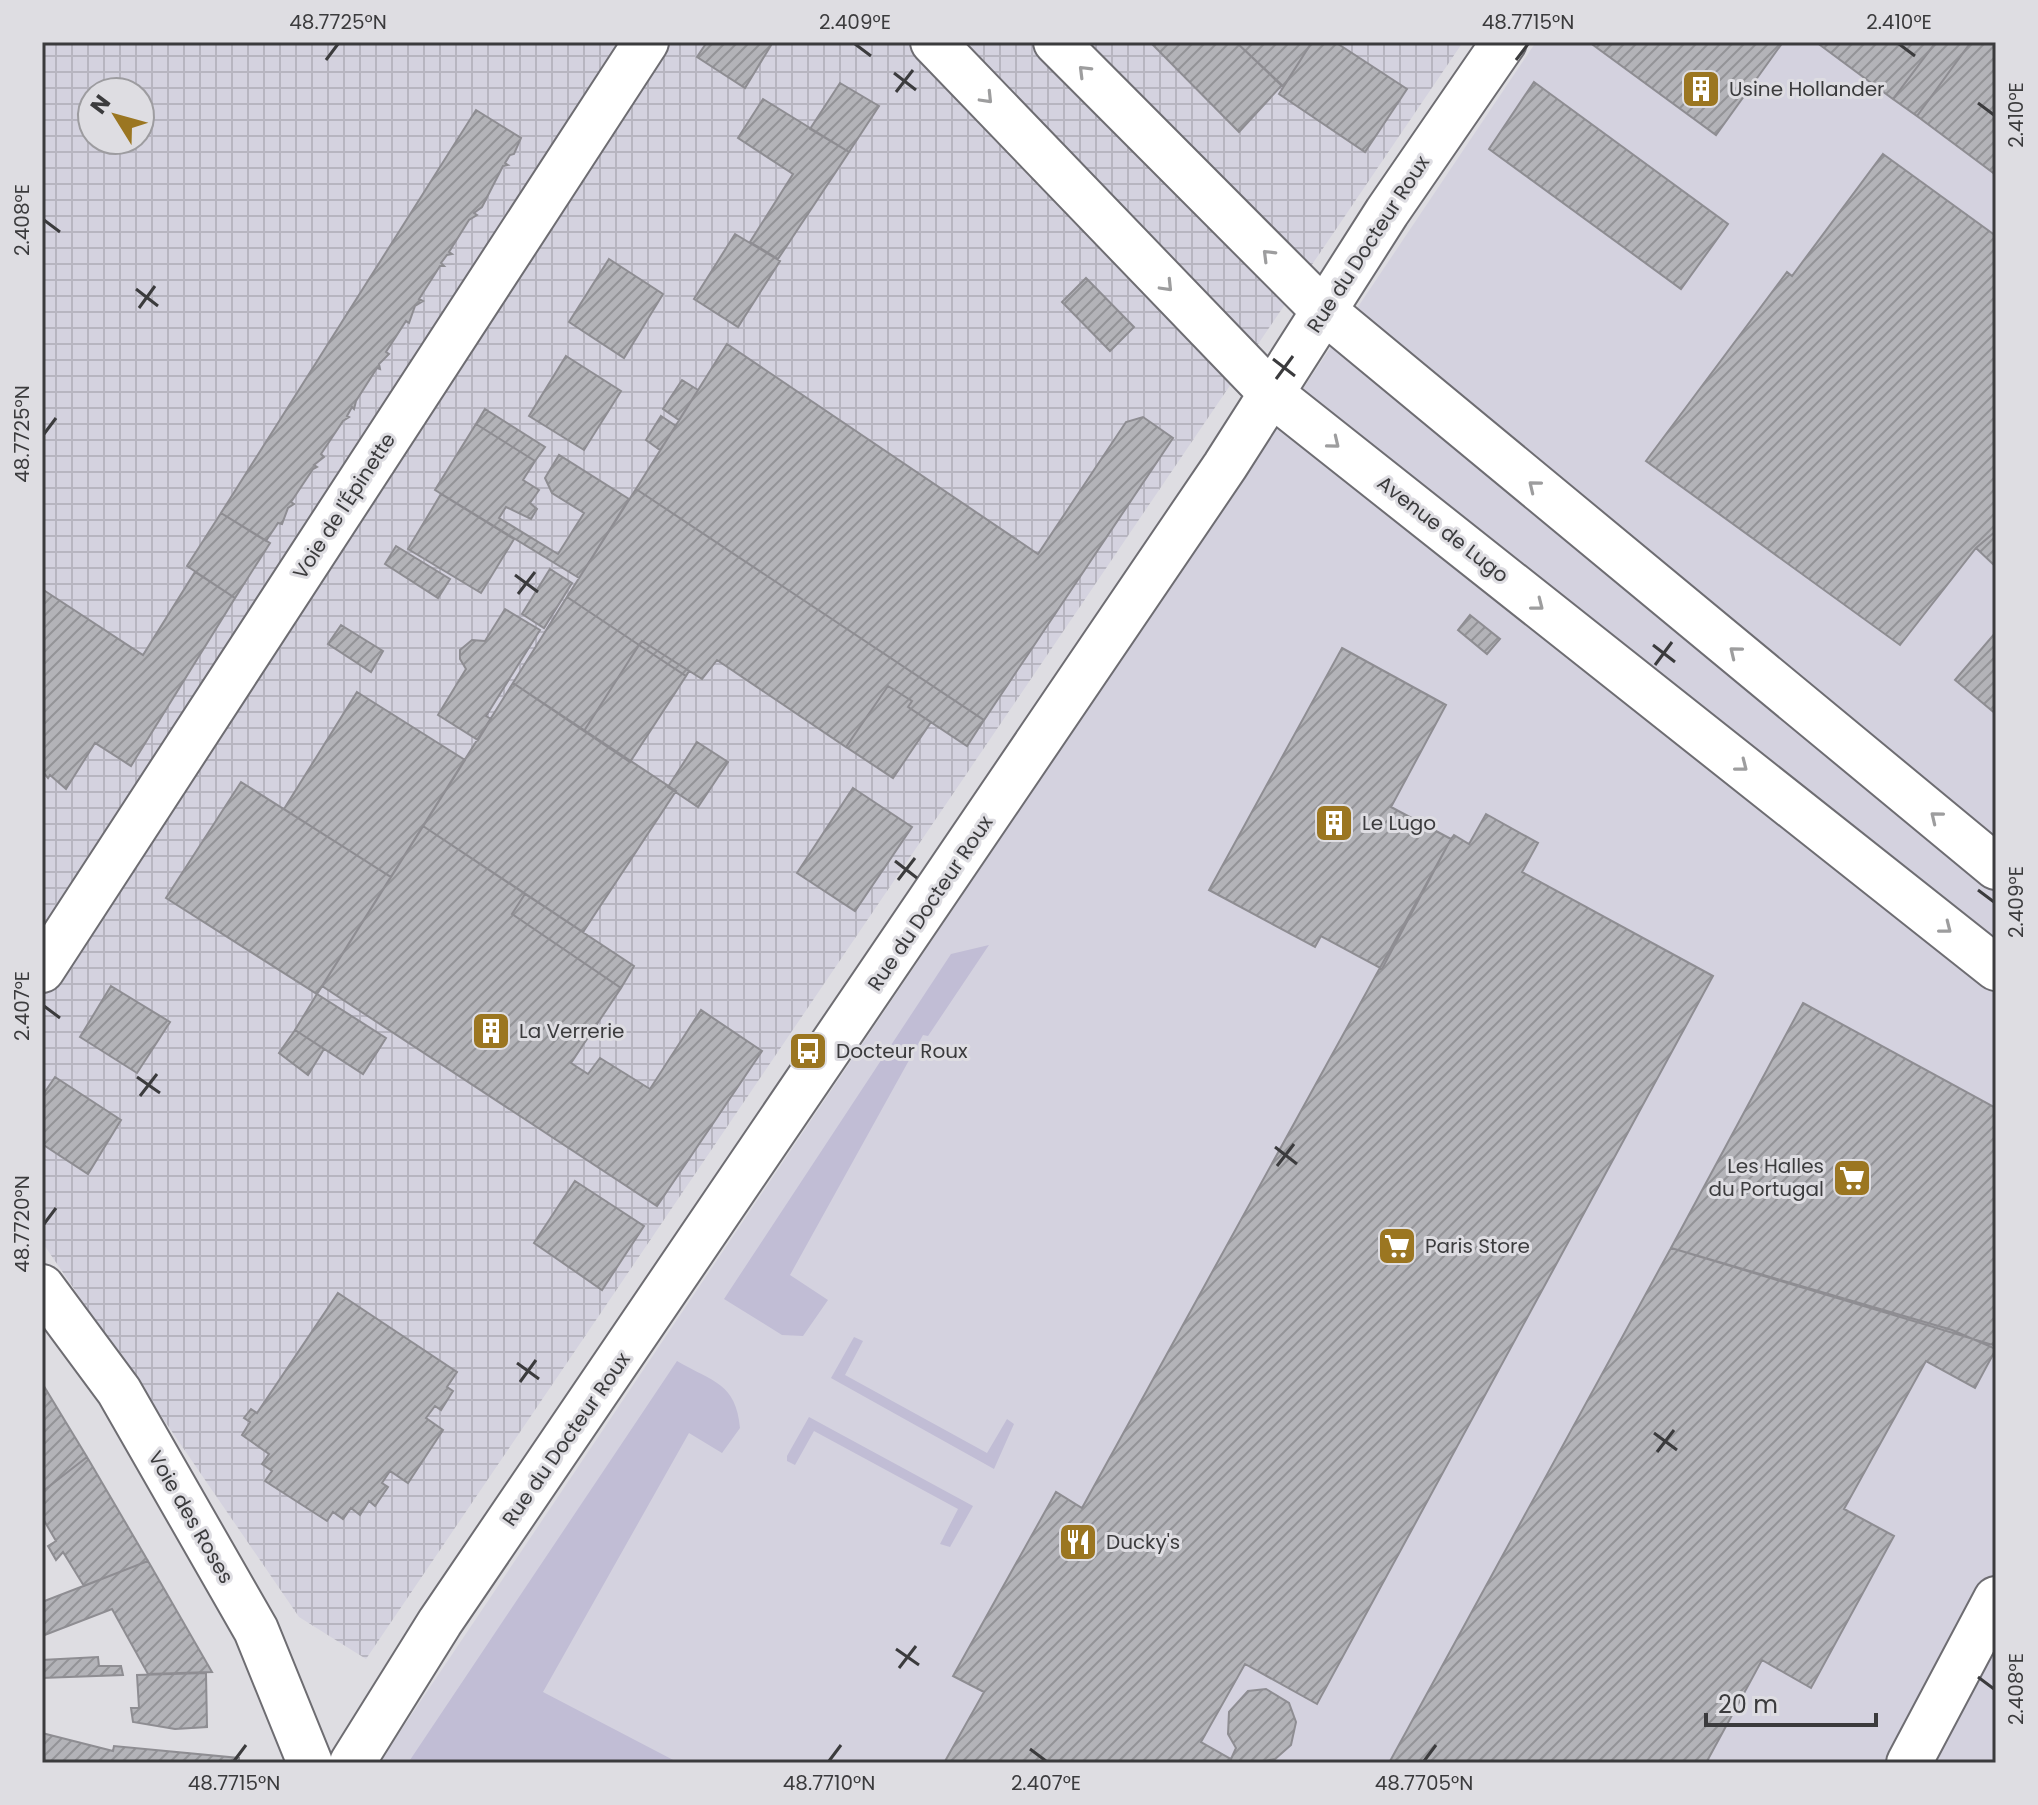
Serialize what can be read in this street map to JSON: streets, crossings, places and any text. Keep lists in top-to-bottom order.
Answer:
{
  "streets": {
    "street": [
      "Rue du Docteur Roux",
      "Voie de l'Épinette",
      "Avenue de Lugo",
      "Voie des Roses"
    ]
  },
  "crossings": [
    ["Rue du Docteur Roux", "Avenue de Lugo"]
  ],
  "places": {
    "building": ["Usine Hollander", "Le Lugo", "La Verrerie"],
    "bus stop": ["Docteur Roux"],
    "supermarket": ["Les Halles du Portugal", "Paris Store"],
    "restaurant": ["Ducky's"]
  },
  "scale_bar": "20 m",
  "north": "top left",
  "coordinates": [
    "48.7725°N",
    "2.409°E",
    "48.7715°N",
    "2.410°E",
    "2.408°E",
    "2.407°E",
    "48.7720°N",
    "48.7710°N",
    "48.7705°N"
  ]
}
